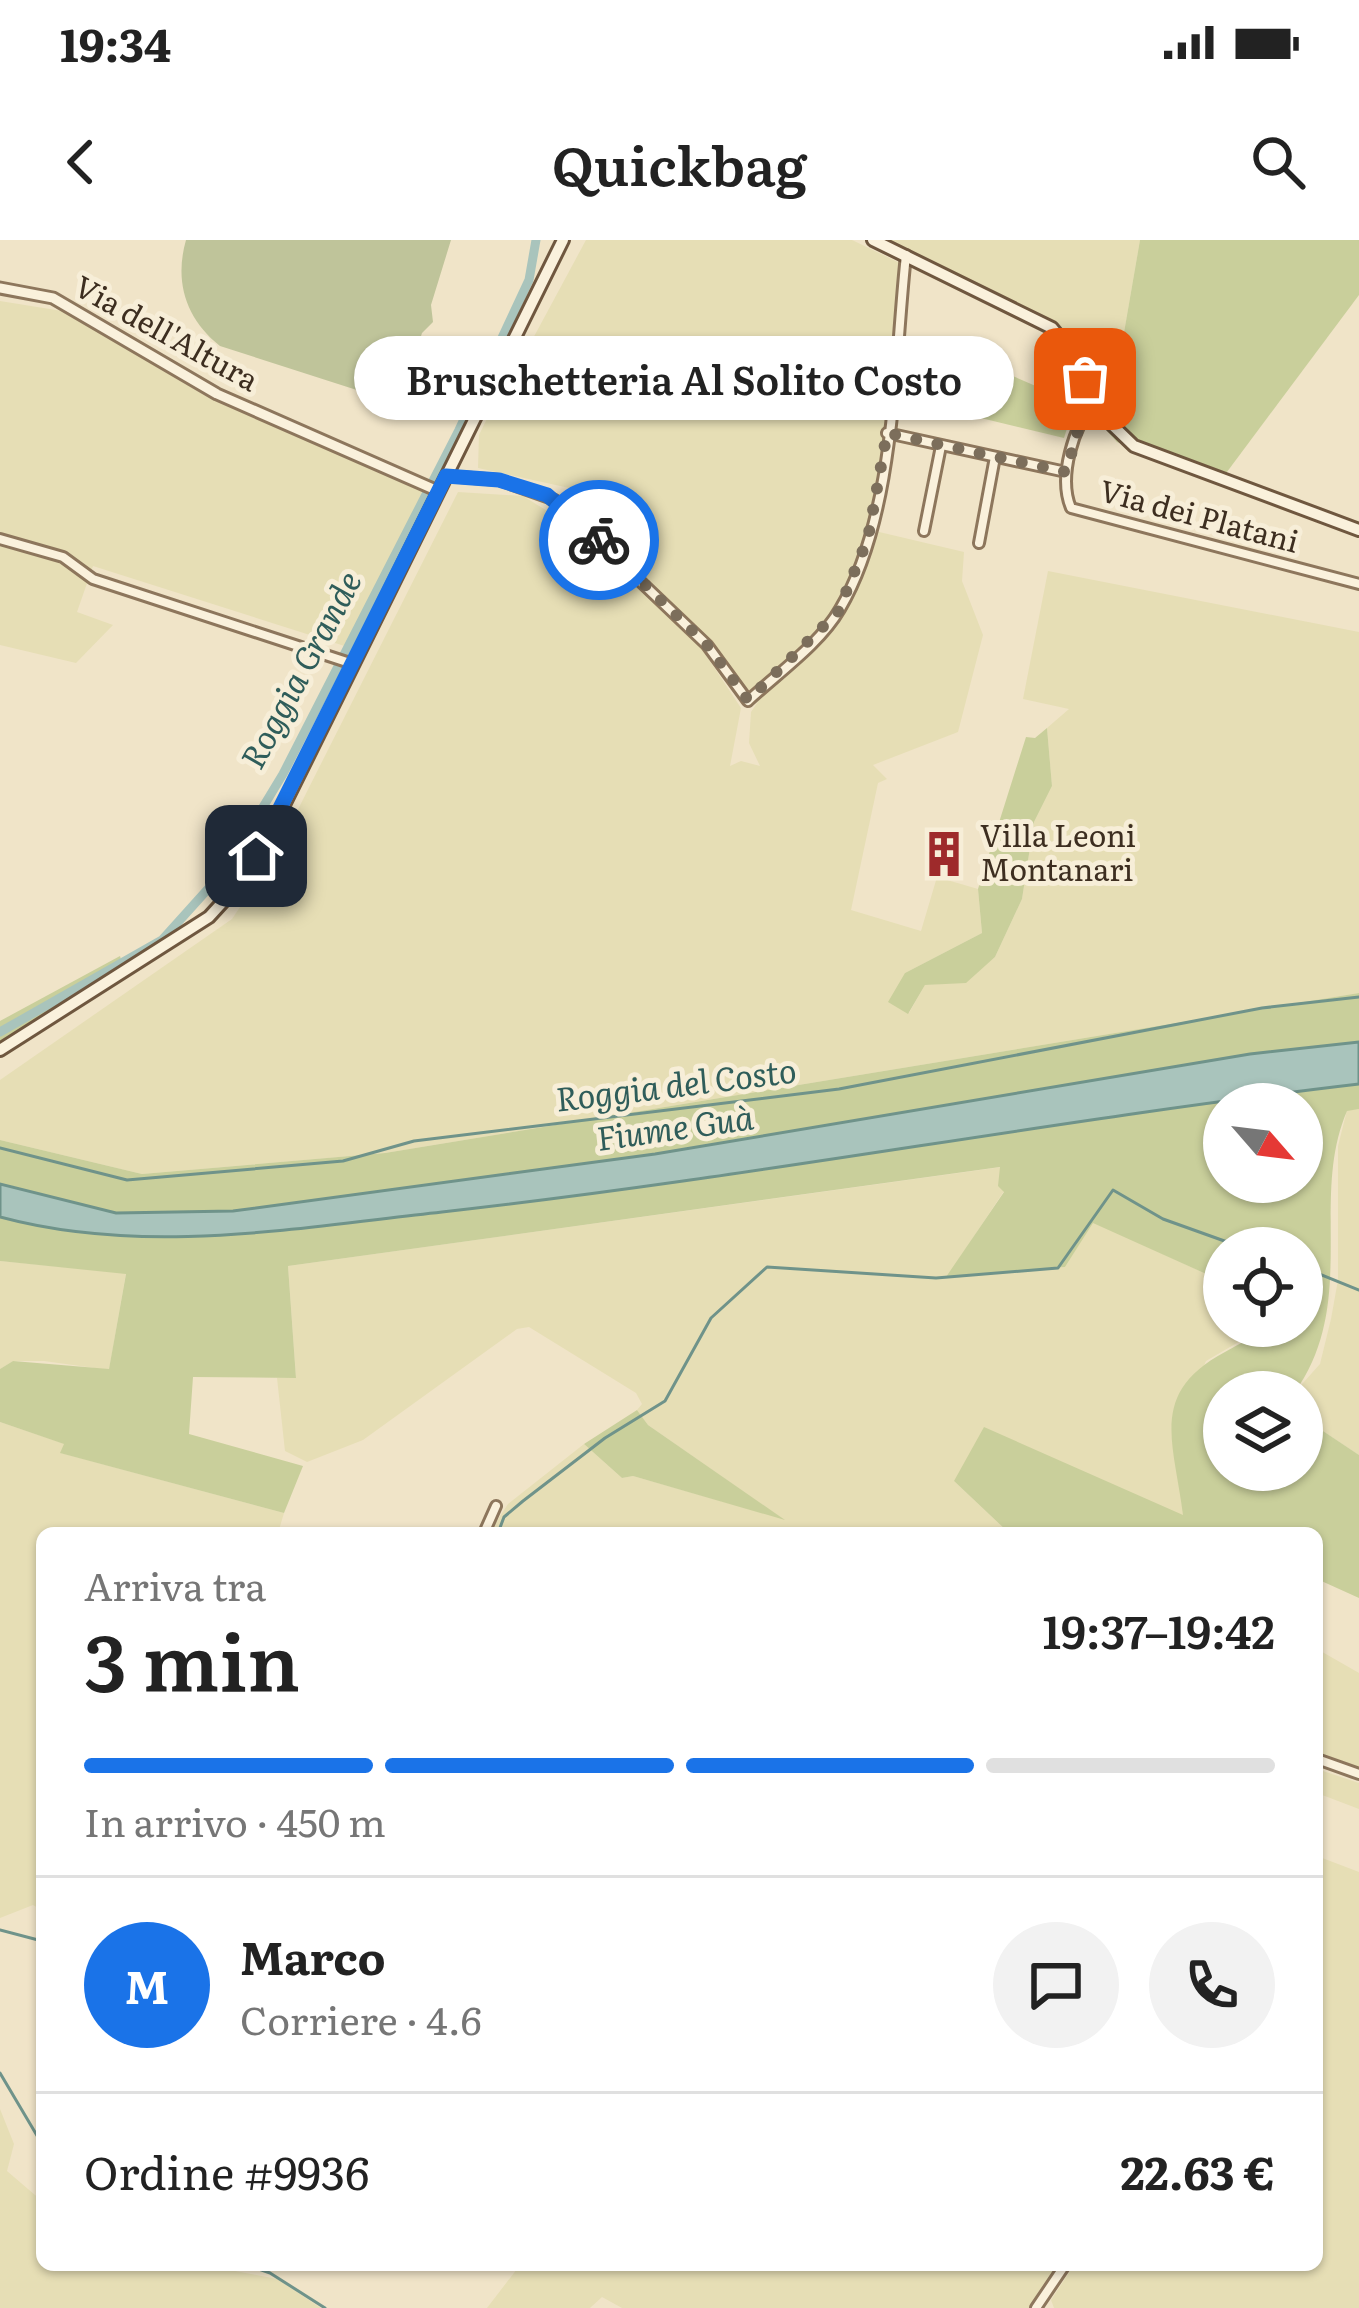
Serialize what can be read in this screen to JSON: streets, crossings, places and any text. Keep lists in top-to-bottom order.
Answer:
{
  "streets": {
    "street": ["Via dell'Altura", "Via dei Platani"]
  },
  "water": ["Roggia Grande", "Roggia del Costo", "Fiume Guà"],
  "places": {
    "other": ["Bruschetteria Al Solito Costo"],
    "building": ["Villa Leoni Montanari"]
  },
  "north": "bottom right",
  "page": {
    "status": "19:34",
    "header": "Quickbag",
    "bubble": "Bruschetteria Al Solito Costo",
    "heading": ["3 min", "Arriva tra", "19:37–19:42"],
    "panel": [
      "Marco",
      "Corriere · 4.6",
      "Ordine #9936",
      "22.63 €"
    ],
    "bar": "In arrivo · 450 m",
    "round": "M"
  }
}
